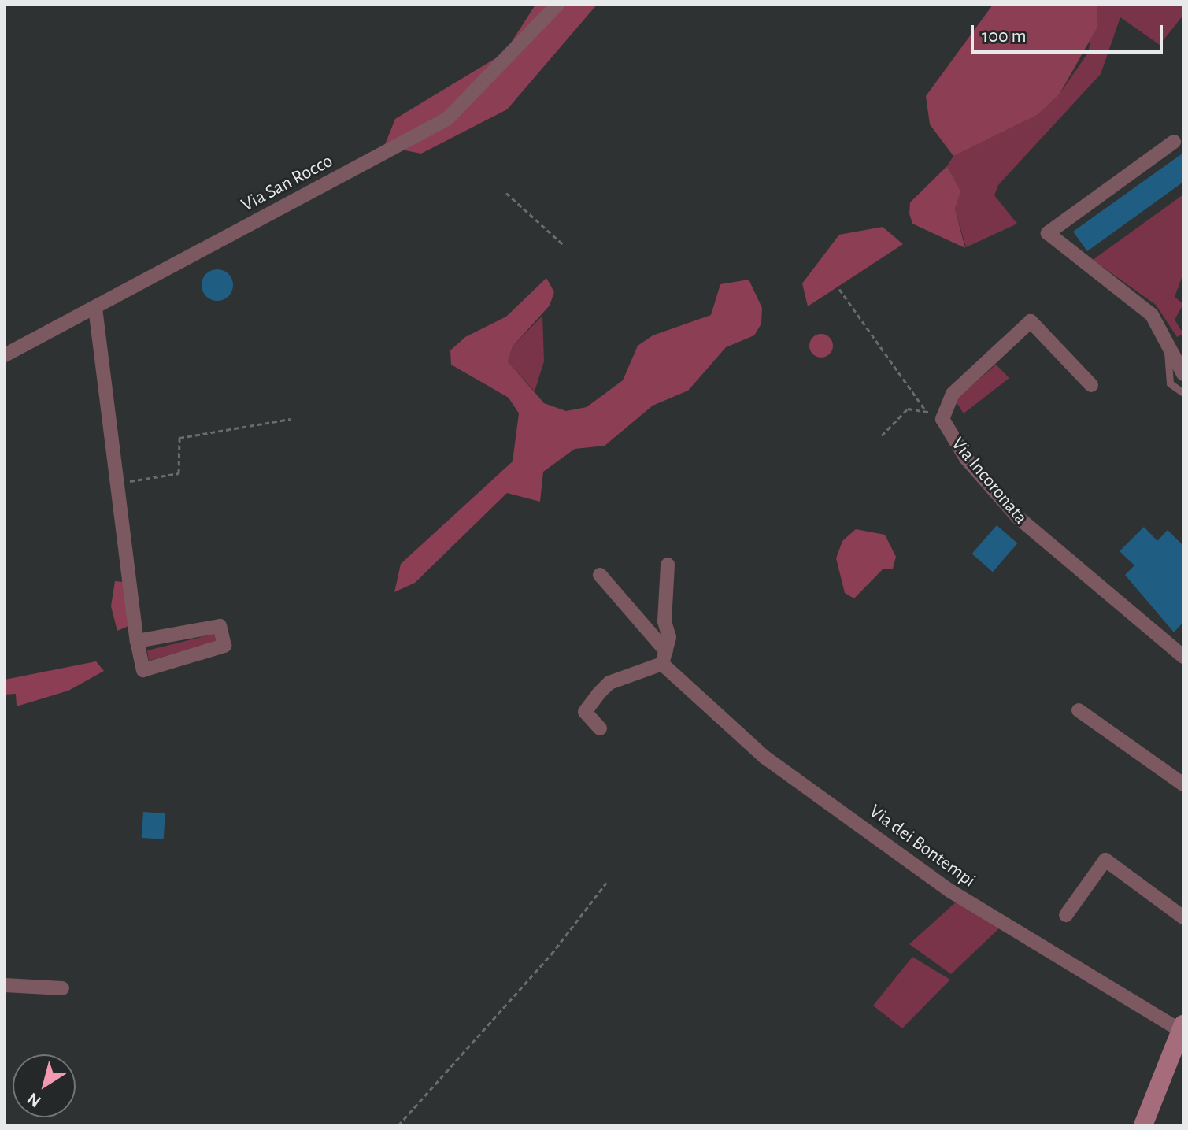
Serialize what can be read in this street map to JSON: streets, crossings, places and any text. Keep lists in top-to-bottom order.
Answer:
{
  "streets": {
    "street": ["Via San Rocco", "Via Incoronata", "Via dei Bontempi"]
  },
  "scale_bar": "100 m",
  "north": "bottom left"
}
